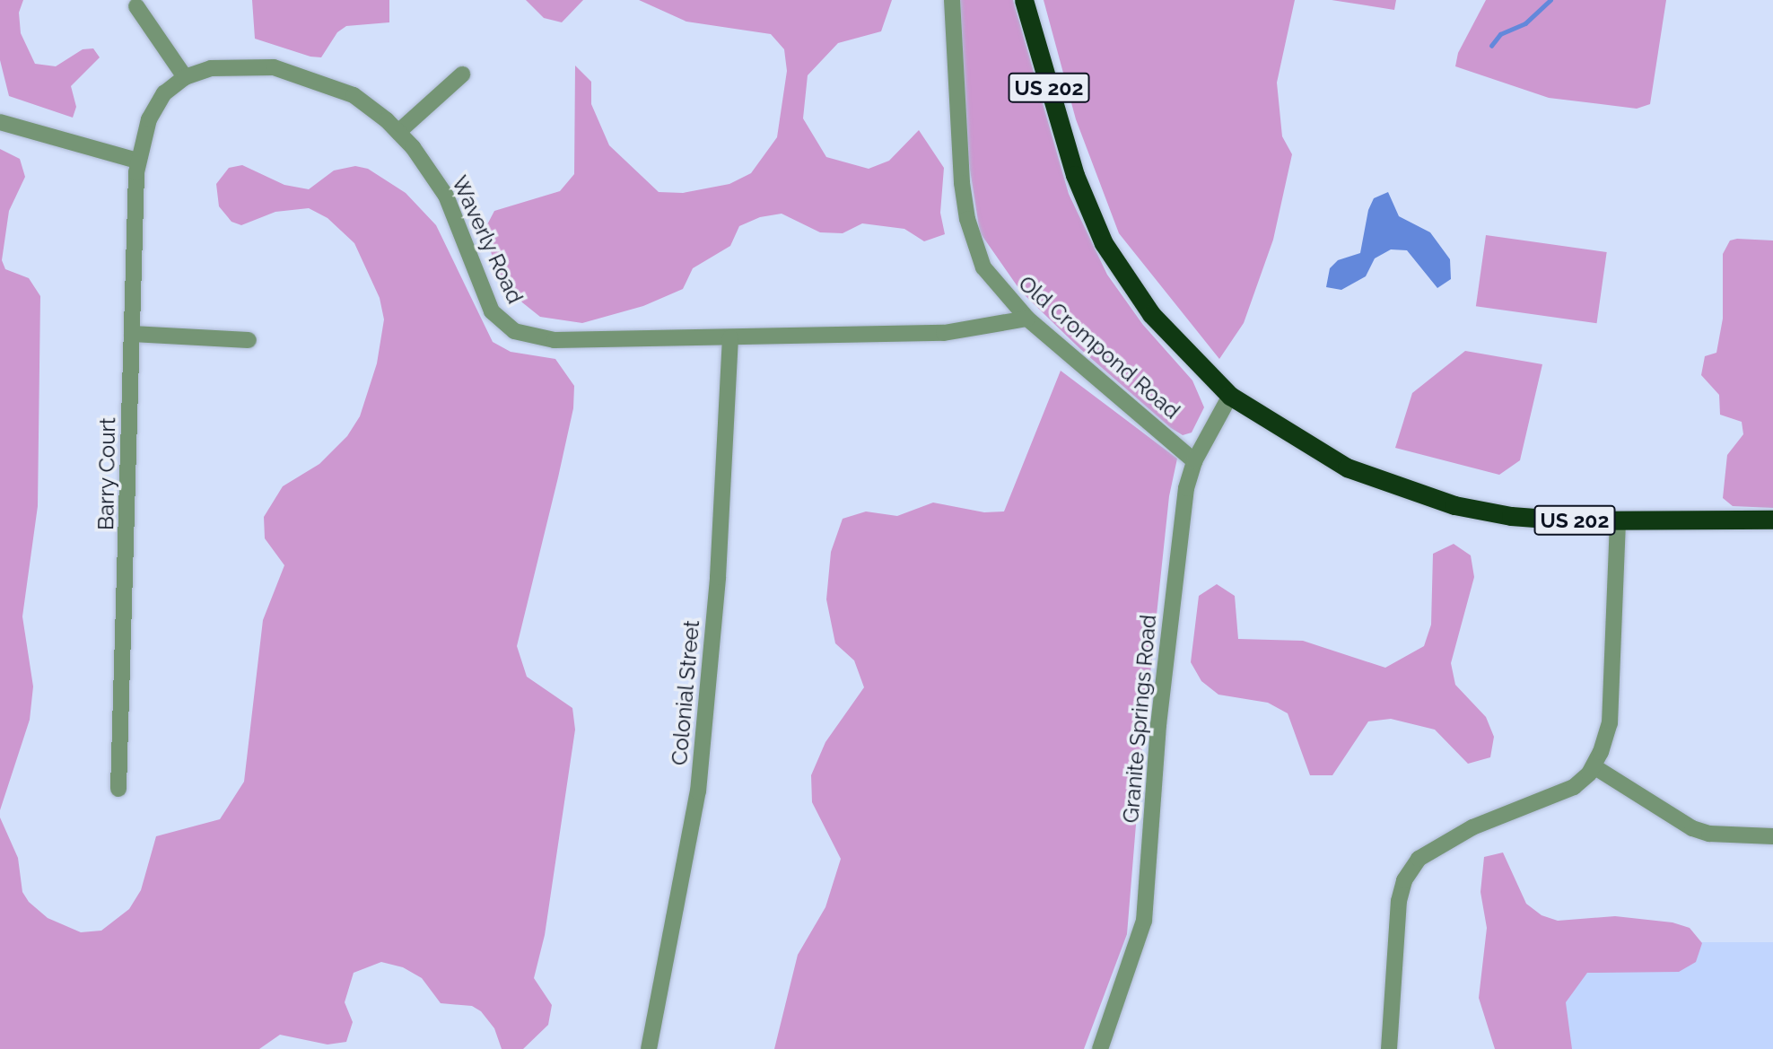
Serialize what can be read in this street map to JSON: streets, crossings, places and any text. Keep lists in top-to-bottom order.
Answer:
{
  "streets": {
    "highway": ["US 202"],
    "street": [
      "Waverly Road",
      "Old Crompond Road",
      "Barry Court",
      "Colonial Street",
      "Granite Springs Road"
    ]
  },
  "crossings": [
    ["US 202", "Granite Springs Road"],
    ["Waverly Road", "Old Crompond Road"],
    ["Waverly Road", "Barry Court"],
    ["Waverly Road", "Colonial Street"],
    ["Old Crompond Road", "Granite Springs Road"]
  ]
}
